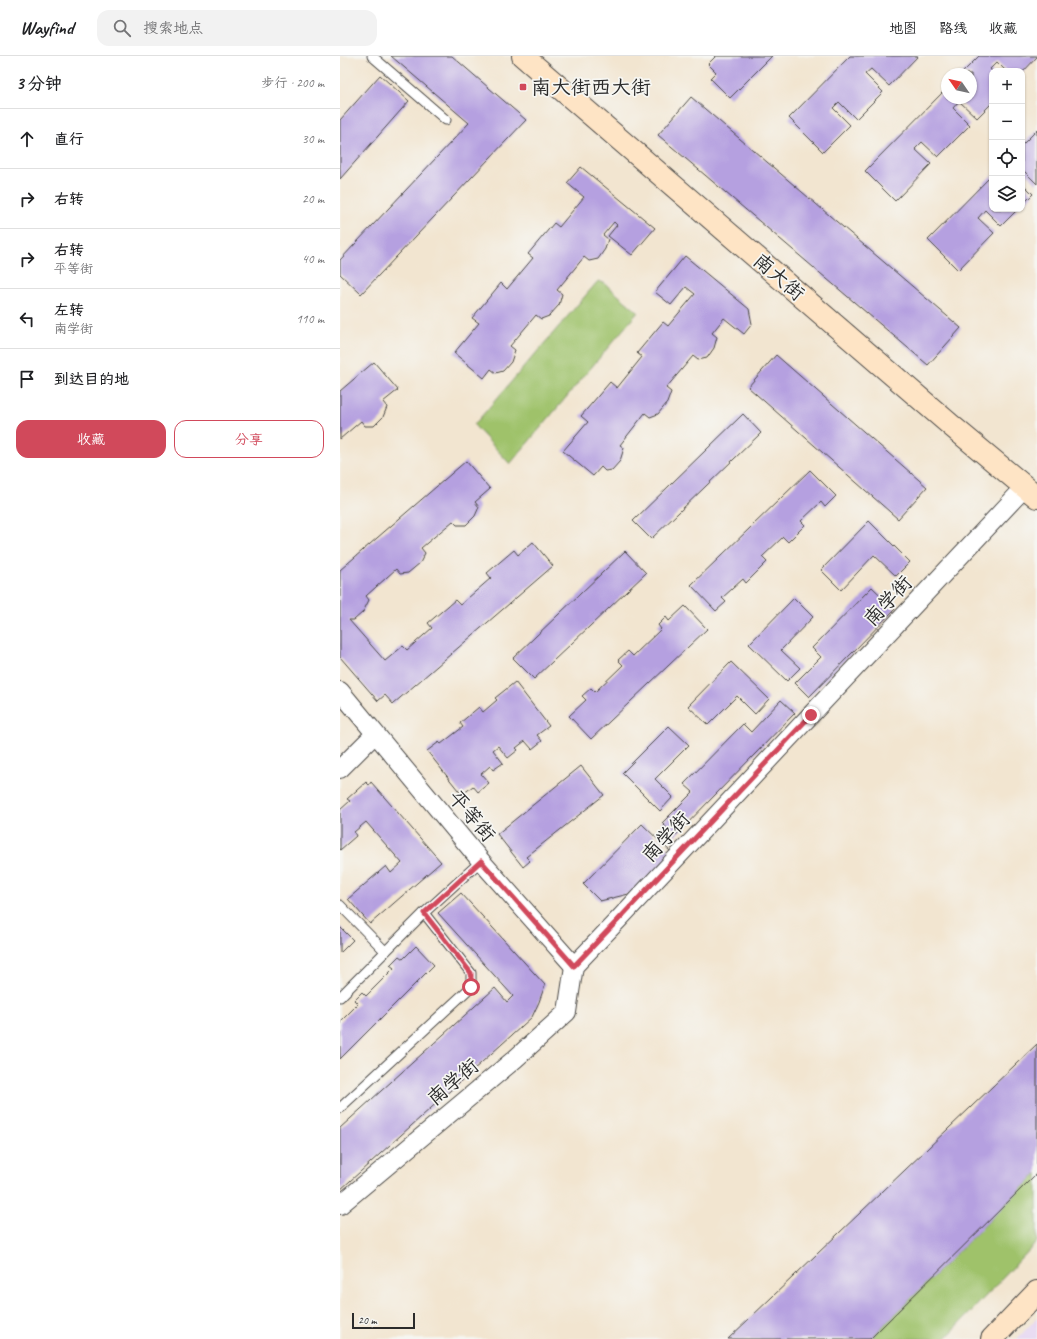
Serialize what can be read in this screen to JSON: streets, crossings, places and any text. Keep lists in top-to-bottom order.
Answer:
{
  "streets": {
    "street": ["南大街", "南学街", "平等街"]
  },
  "crossings": [
    ["南大街", "南学街"],
    ["南学街", "平等街"]
  ],
  "places": {
    "transit": ["南大街西大街"]
  },
  "scale_bar": "20 m",
  "north": "top left",
  "page": {
    "header": "Wayfind",
    "search": "搜索地点",
    "nav": ["地图", "路线", "收藏"],
    "heading": ["3 分钟", "步行 · 200 m"],
    "map_buttons": ["+", "−"],
    "list": [
      ["直行", "30 m"],
      ["右转", "20 m"],
      ["右转", "平等街", "40 m"],
      ["左转", "南学街", "110 m"],
      "到达目的地"
    ],
    "buttons": ["收藏", "分享"],
    "scale": "20 m"
  }
}
